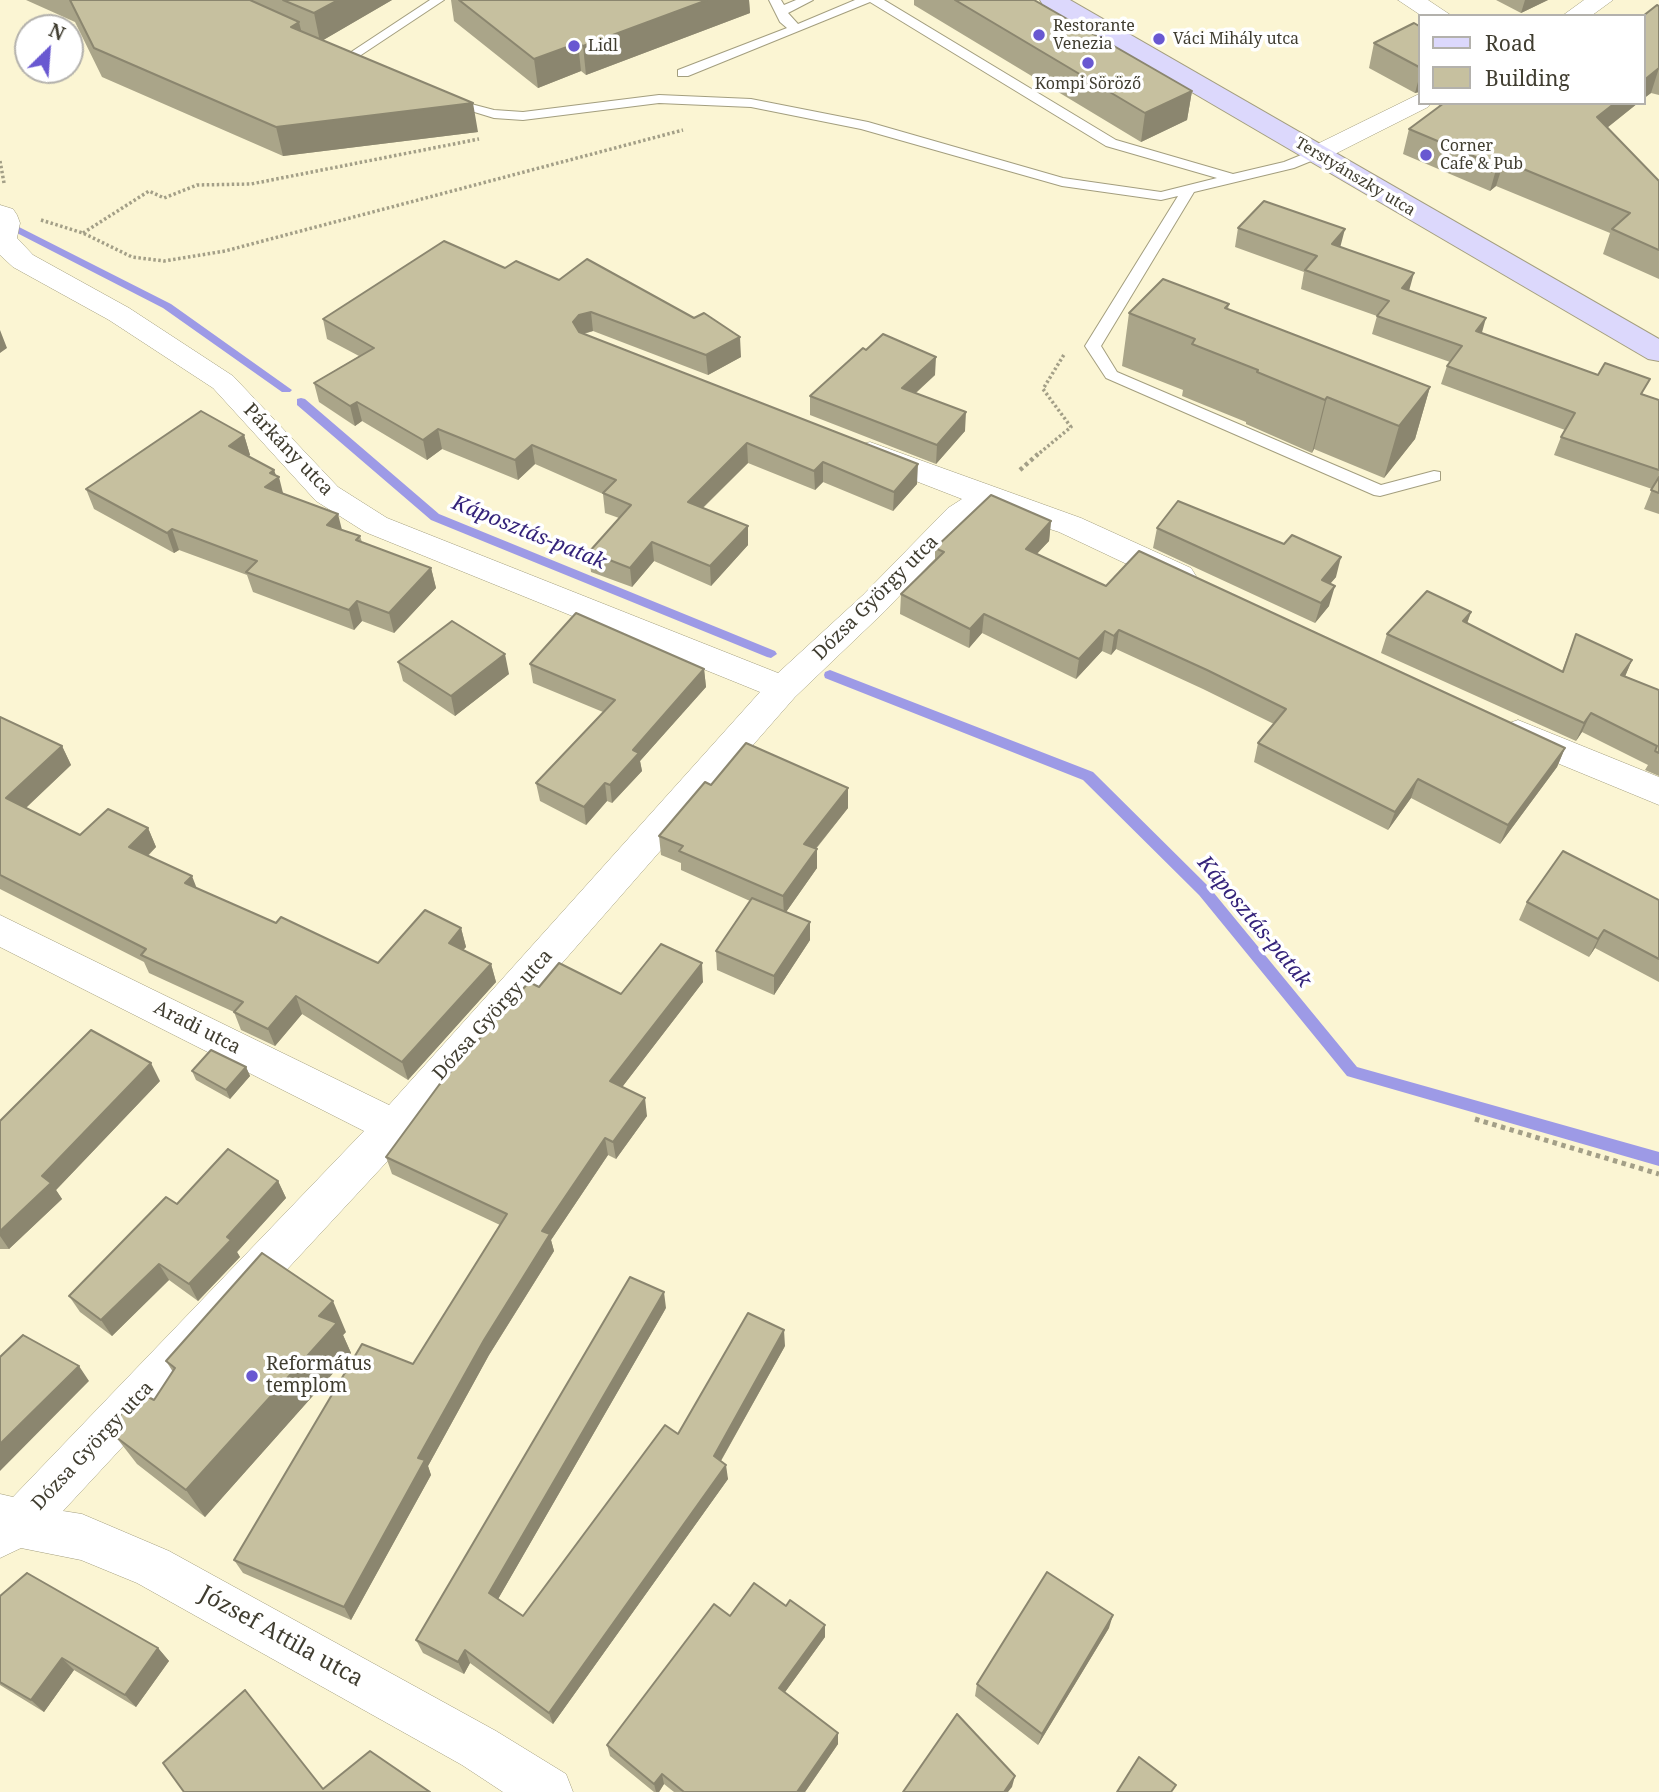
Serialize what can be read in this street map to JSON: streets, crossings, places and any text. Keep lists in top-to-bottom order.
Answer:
{
  "streets": {
    "main road": ["Terstyánszky utca"],
    "street": [
      "Párkány utca",
      "Dózsa György utca",
      "Aradi utca",
      "József Attila utca"
    ]
  },
  "crossings": [
    ["Párkány utca", "Dózsa György utca"],
    ["Dózsa György utca", "Aradi utca"],
    ["Dózsa György utca", "József Attila utca"]
  ],
  "water": ["Káposztás-patak"],
  "places": [
    "Restorante Venezia",
    "Váci Mihály utca",
    "Lidl",
    "Kompi Söröző",
    "Corner Cafe & Pub",
    "Református templom"
  ],
  "legend": ["Road", "Building"],
  "north": "top right"
}
